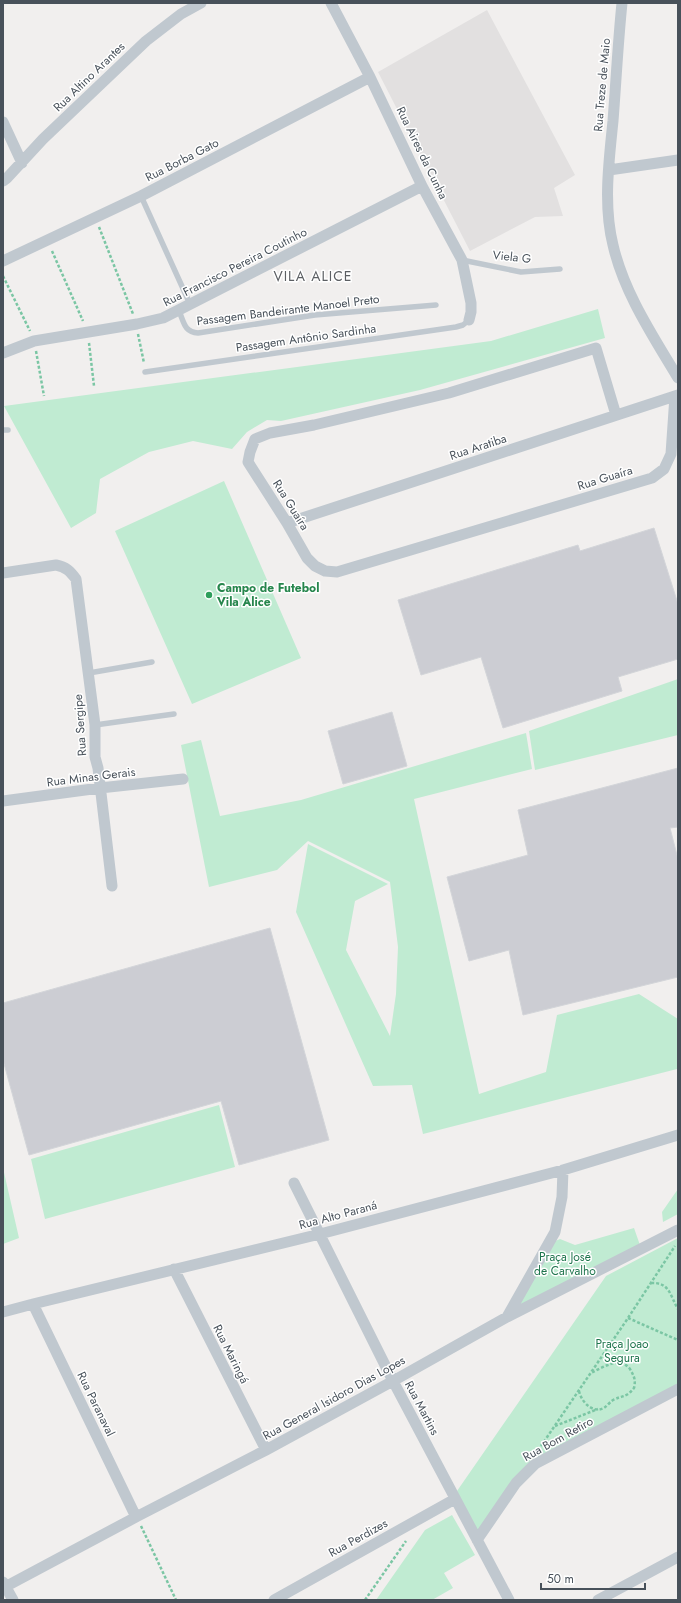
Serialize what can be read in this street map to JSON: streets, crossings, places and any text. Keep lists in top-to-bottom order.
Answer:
{
  "streets": {
    "street": [
      "Rua Altino Arantes",
      "Rua Treze de Maio",
      "Rua Aires da Cunha",
      "Rua Borba Gato",
      "Rua Francisco Pereira Coutinho",
      "Rua Aratiba",
      "Rua Guaíra",
      "Rua Sergipe",
      "Rua Minas Gerais",
      "Rua Alto Paraná",
      "Rua Maringá",
      "Rua General Isidoro Dias Lopes",
      "Rua Paranaval",
      "Rua Martins",
      "Rua Bom Retiro",
      "Rua Perdizes"
    ],
    "lane": ["Viela G", "Passagem Bandeirante Manoel Preto", "Passagem Antônio Sardinha"]
  },
  "crossings": [
    ["Rua Aires da Cunha", "Rua Borba Gato"],
    ["Rua Aires da Cunha", "Viela G"],
    ["Rua Aires da Cunha", "Rua Francisco Pereira Coutinho"],
    ["Rua Aires da Cunha", "Passagem Antônio Sardinha"],
    ["Rua Francisco Pereira Coutinho", "Passagem Bandeirante Manoel Preto"],
    ["Rua Aratiba", "Rua Guaíra"],
    ["Rua Sergipe", "Rua Minas Gerais"],
    ["Rua Alto Paraná", "Rua Maringá"],
    ["Rua Alto Paraná", "Rua Paranaval"],
    ["Rua Alto Paraná", "Rua Martins"],
    ["Rua Maringá", "Rua General Isidoro Dias Lopes"],
    ["Rua General Isidoro Dias Lopes", "Rua Paranaval"],
    ["Rua General Isidoro Dias Lopes", "Rua Martins"],
    ["Rua Martins", "Rua Bom Retiro"],
    ["Rua Martins", "Rua Perdizes"]
  ],
  "districts": ["VILA ALICE"],
  "parks": ["Praça José de Carvalho", "Praça Joao Segura"],
  "places": ["Campo de Futebol Vila Alice"],
  "scale_bar": "50 m"
}
